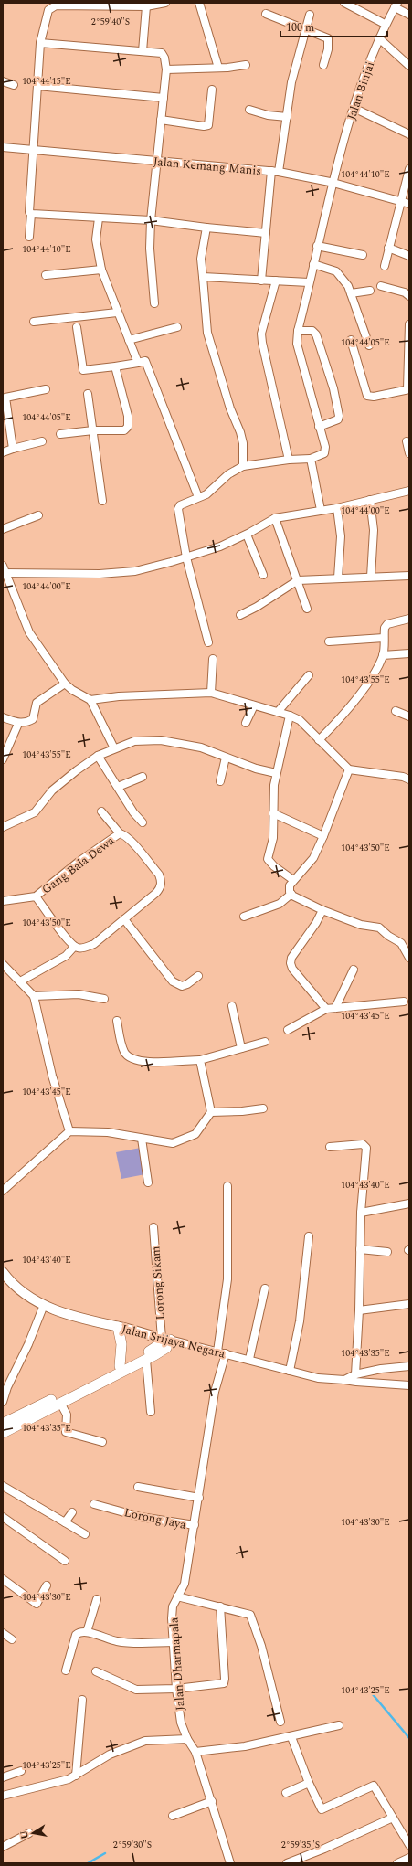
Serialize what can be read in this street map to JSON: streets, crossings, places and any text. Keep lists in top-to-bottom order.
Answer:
{
  "streets": {
    "main road": ["Jalan Srijaya Negara"],
    "street": [
      "Jalan Binjai",
      "Jalan Kemang Manis",
      "Gang Bala Dewa",
      "Lorong Sikam",
      "Lorong Jaya",
      "Jalan Dharmapala"
    ]
  },
  "crossings": [
    ["Jalan Binjai", "Jalan Kemang Manis"],
    ["Lorong Sikam", "Jalan Srijaya Negara"],
    ["Jalan Srijaya Negara", "Jalan Dharmapala"],
    ["Lorong Jaya", "Jalan Dharmapala"]
  ],
  "scale_bar": "100 m",
  "north": "left",
  "coordinates": [
    "2°59'40\"S",
    "104°44'15\"E",
    "104°44'10\"E",
    "104°44'05\"E",
    "104°44'00\"E",
    "104°43'55\"E",
    "104°43'50\"E",
    "104°43'45\"E",
    "104°43'40\"E",
    "104°43'35\"E",
    "104°43'30\"E",
    "104°43'25\"E",
    "2°59'30\"S",
    "2°59'35\"S"
  ]
}
